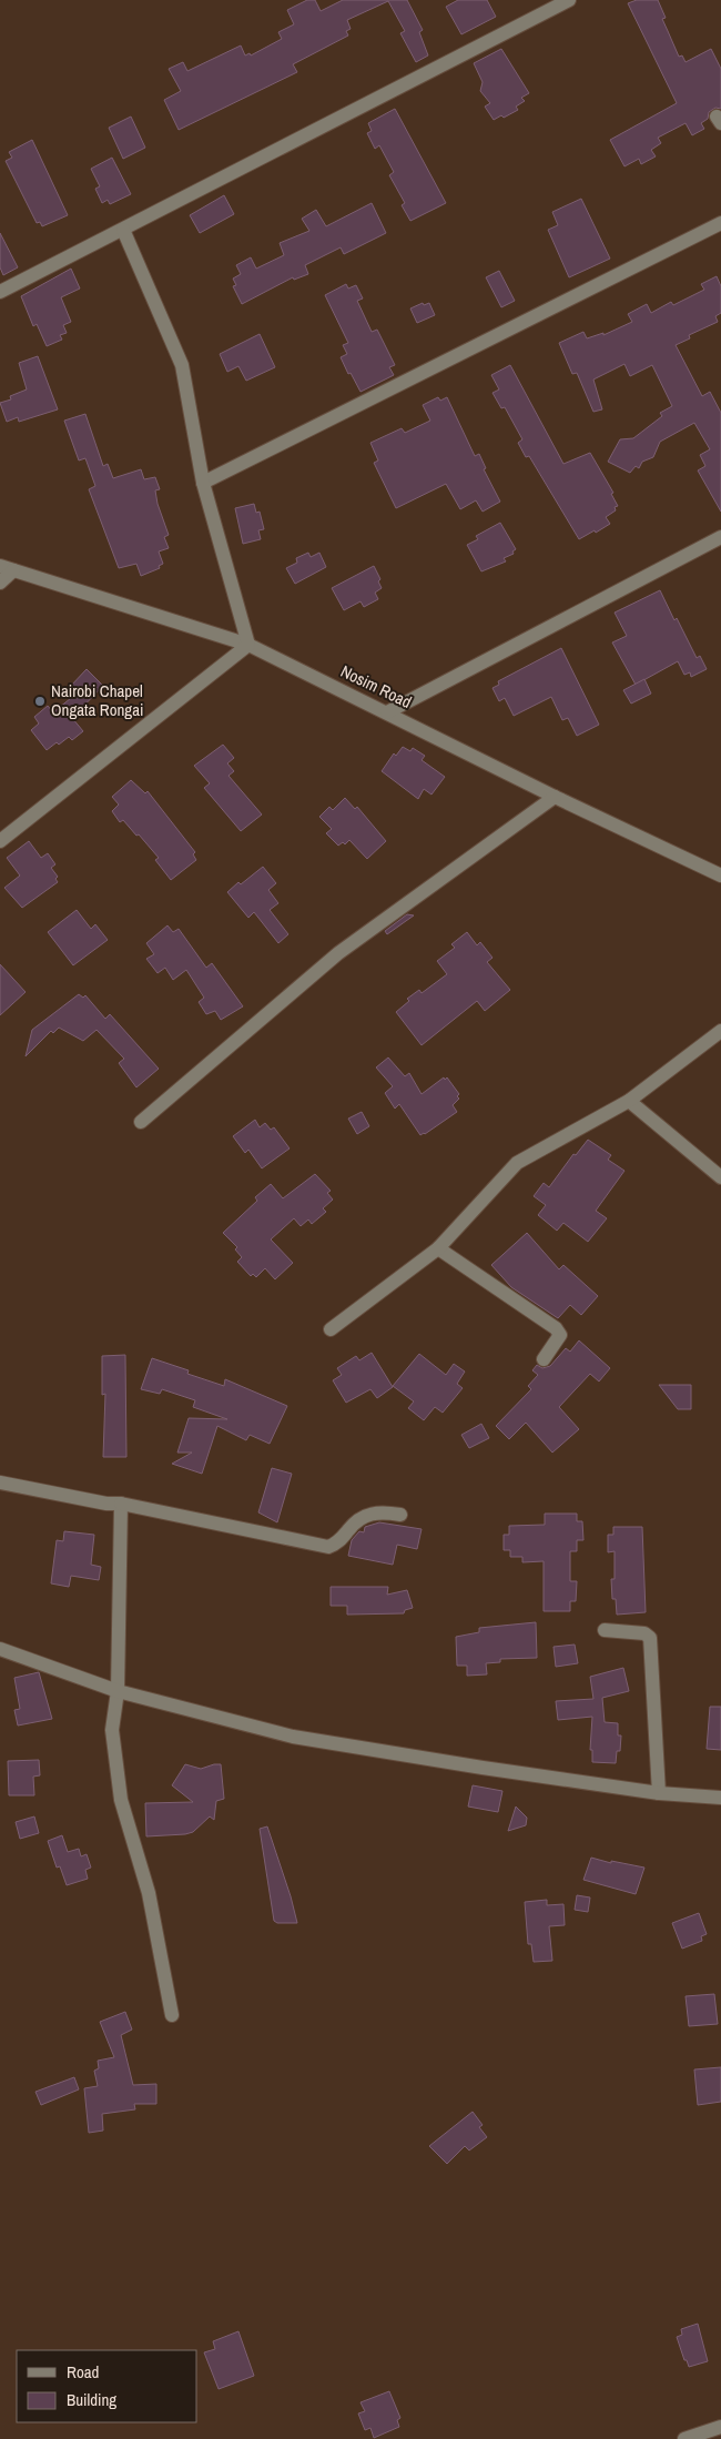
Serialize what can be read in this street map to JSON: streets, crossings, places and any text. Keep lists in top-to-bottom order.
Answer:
{
  "streets": {
    "street": ["Nosim Road"]
  },
  "places": ["Nairobi Chapel Ongata Rongai"],
  "legend": ["Road", "Building"]
}
